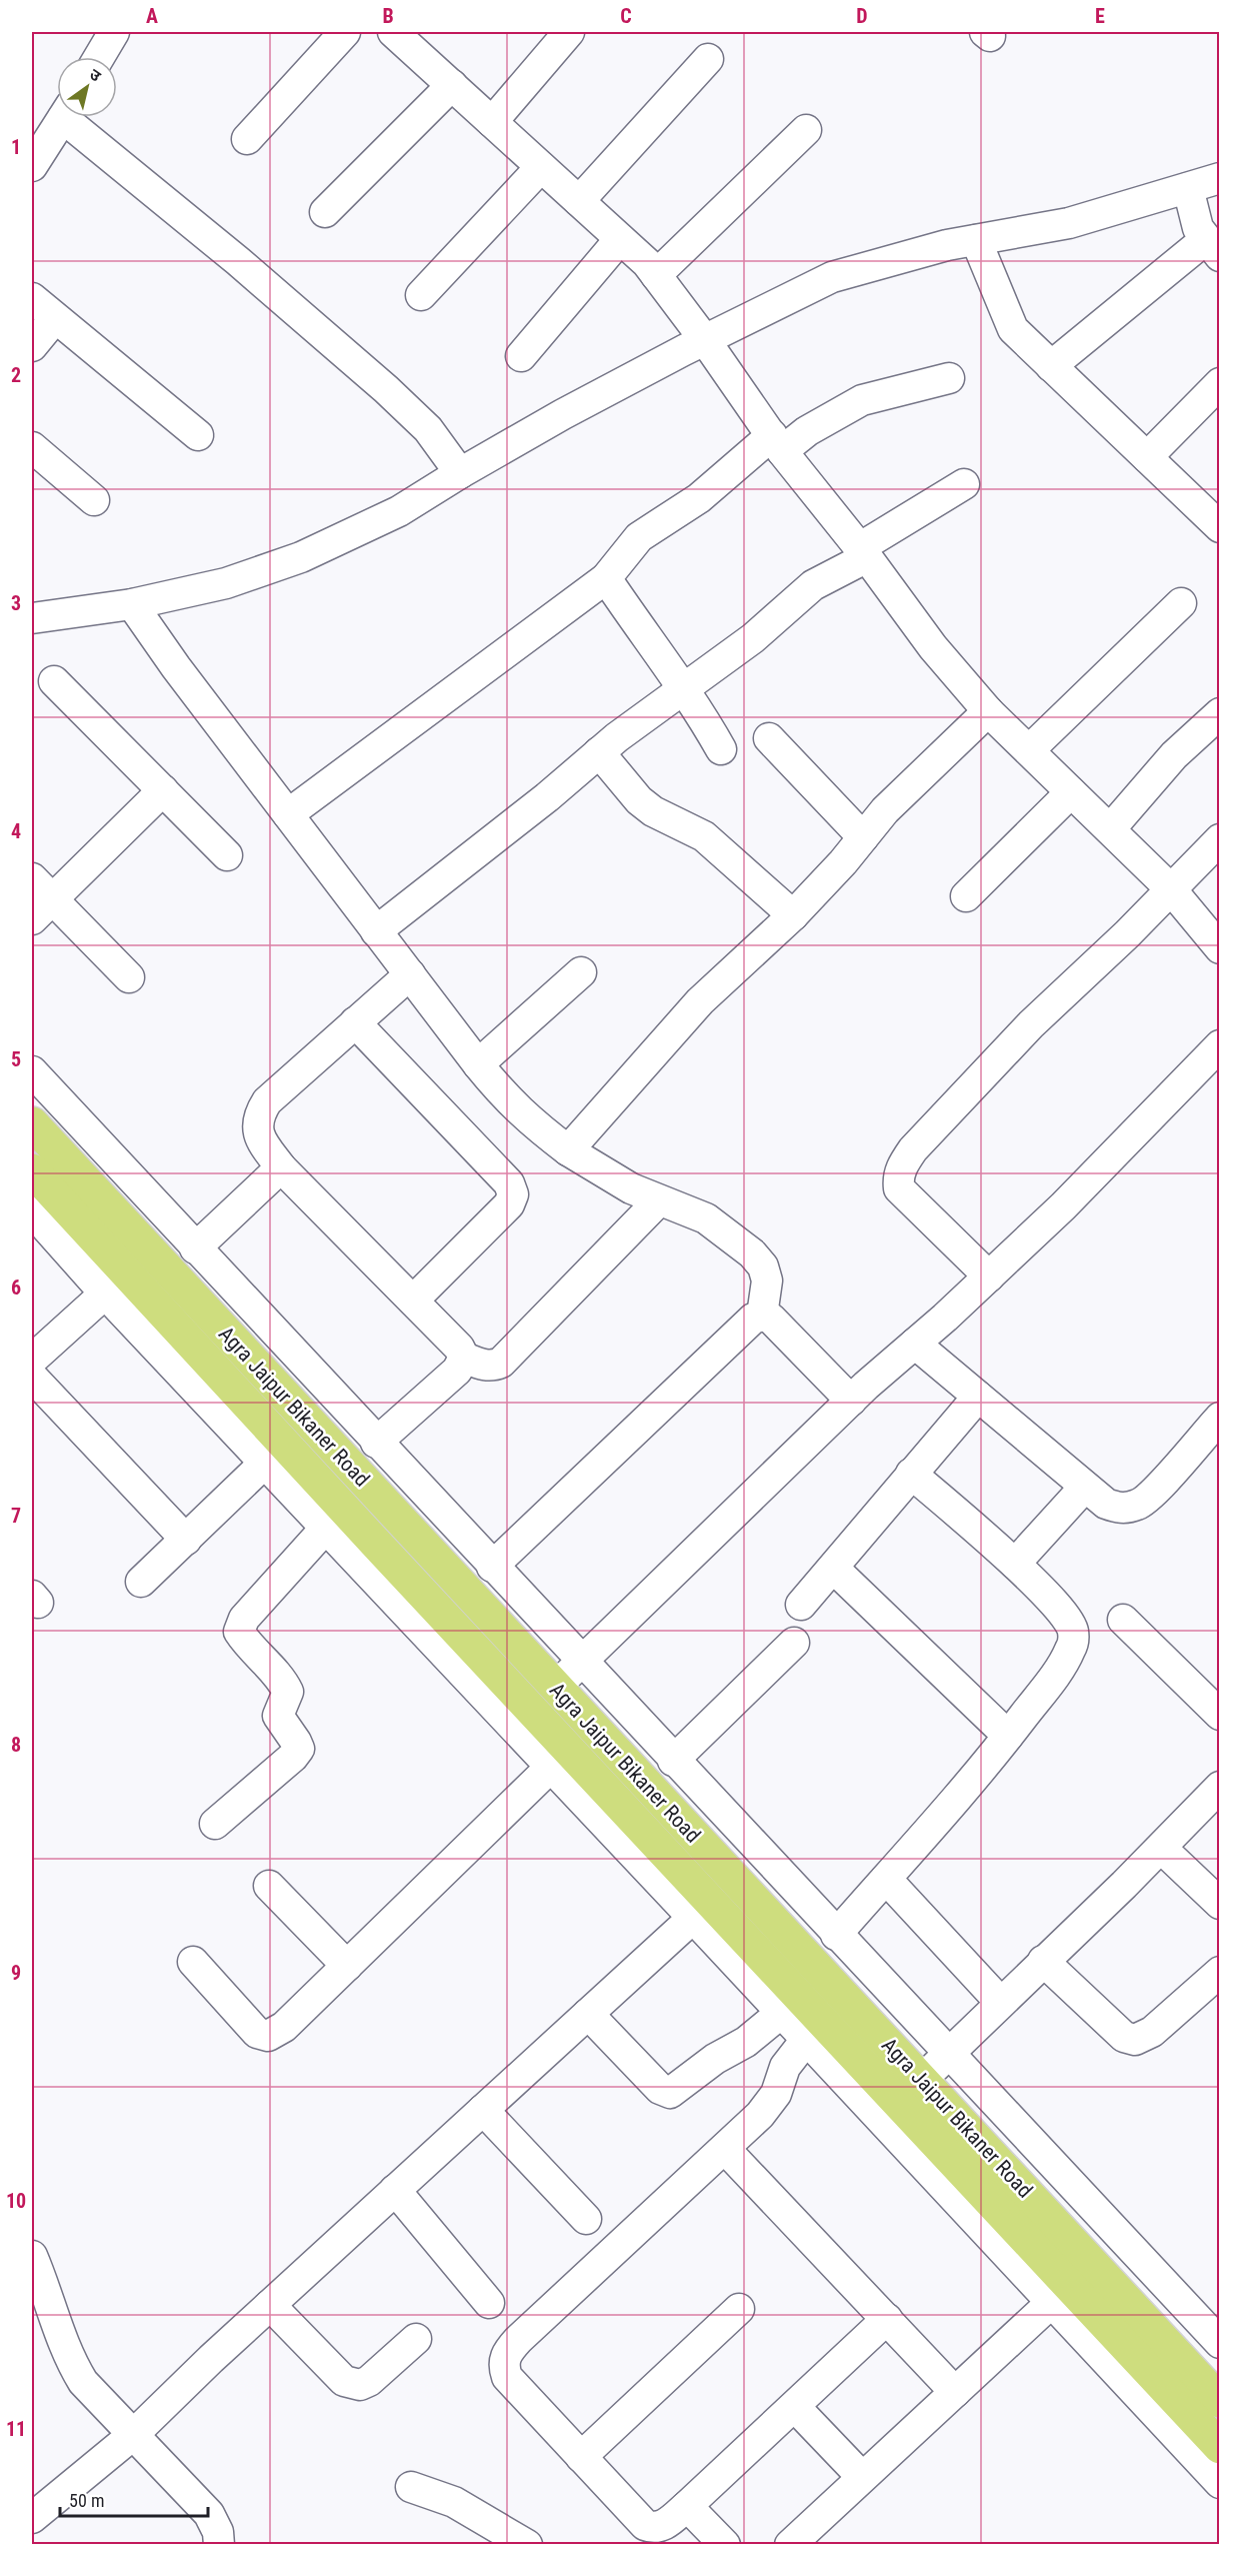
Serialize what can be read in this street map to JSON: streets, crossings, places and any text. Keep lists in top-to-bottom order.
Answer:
{
  "streets": {
    "highway": ["Agra Jaipur Bikaner Road"]
  },
  "scale_bar": "50 m",
  "north": "top right",
  "grid": {
    "columns": [
      "A",
      "B",
      "C",
      "D",
      "E"
    ],
    "rows": [
      "1",
      "2",
      "3",
      "4",
      "5",
      "6",
      "7",
      "8",
      "9",
      "10",
      "11"
    ]
  }
}
